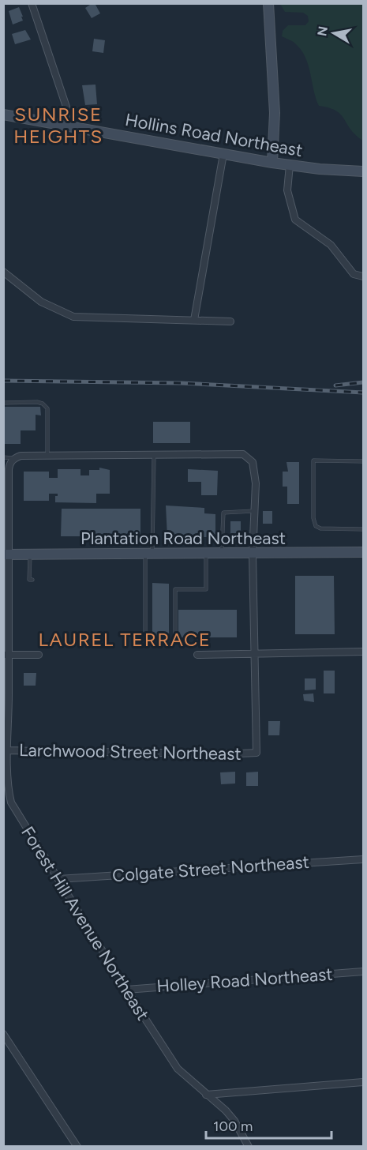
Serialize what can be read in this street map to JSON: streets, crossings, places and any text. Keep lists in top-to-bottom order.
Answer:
{
  "streets": {
    "street": [
      "Hollins Road Northeast",
      "Plantation Road Northeast",
      "Larchwood Street Northeast",
      "Colgate Street Northeast",
      "Forest Hill Avenue Northeast",
      "Holley Road Northeast"
    ]
  },
  "crossings": [
    ["Plantation Road Northeast", "Forest Hill Avenue Northeast"],
    ["Larchwood Street Northeast", "Forest Hill Avenue Northeast"],
    ["Colgate Street Northeast", "Forest Hill Avenue Northeast"],
    ["Forest Hill Avenue Northeast", "Holley Road Northeast"]
  ],
  "districts": ["SUNRISE HEIGHTS", "LAUREL TERRACE"],
  "scale_bar": "100 m",
  "north": "left"
}
